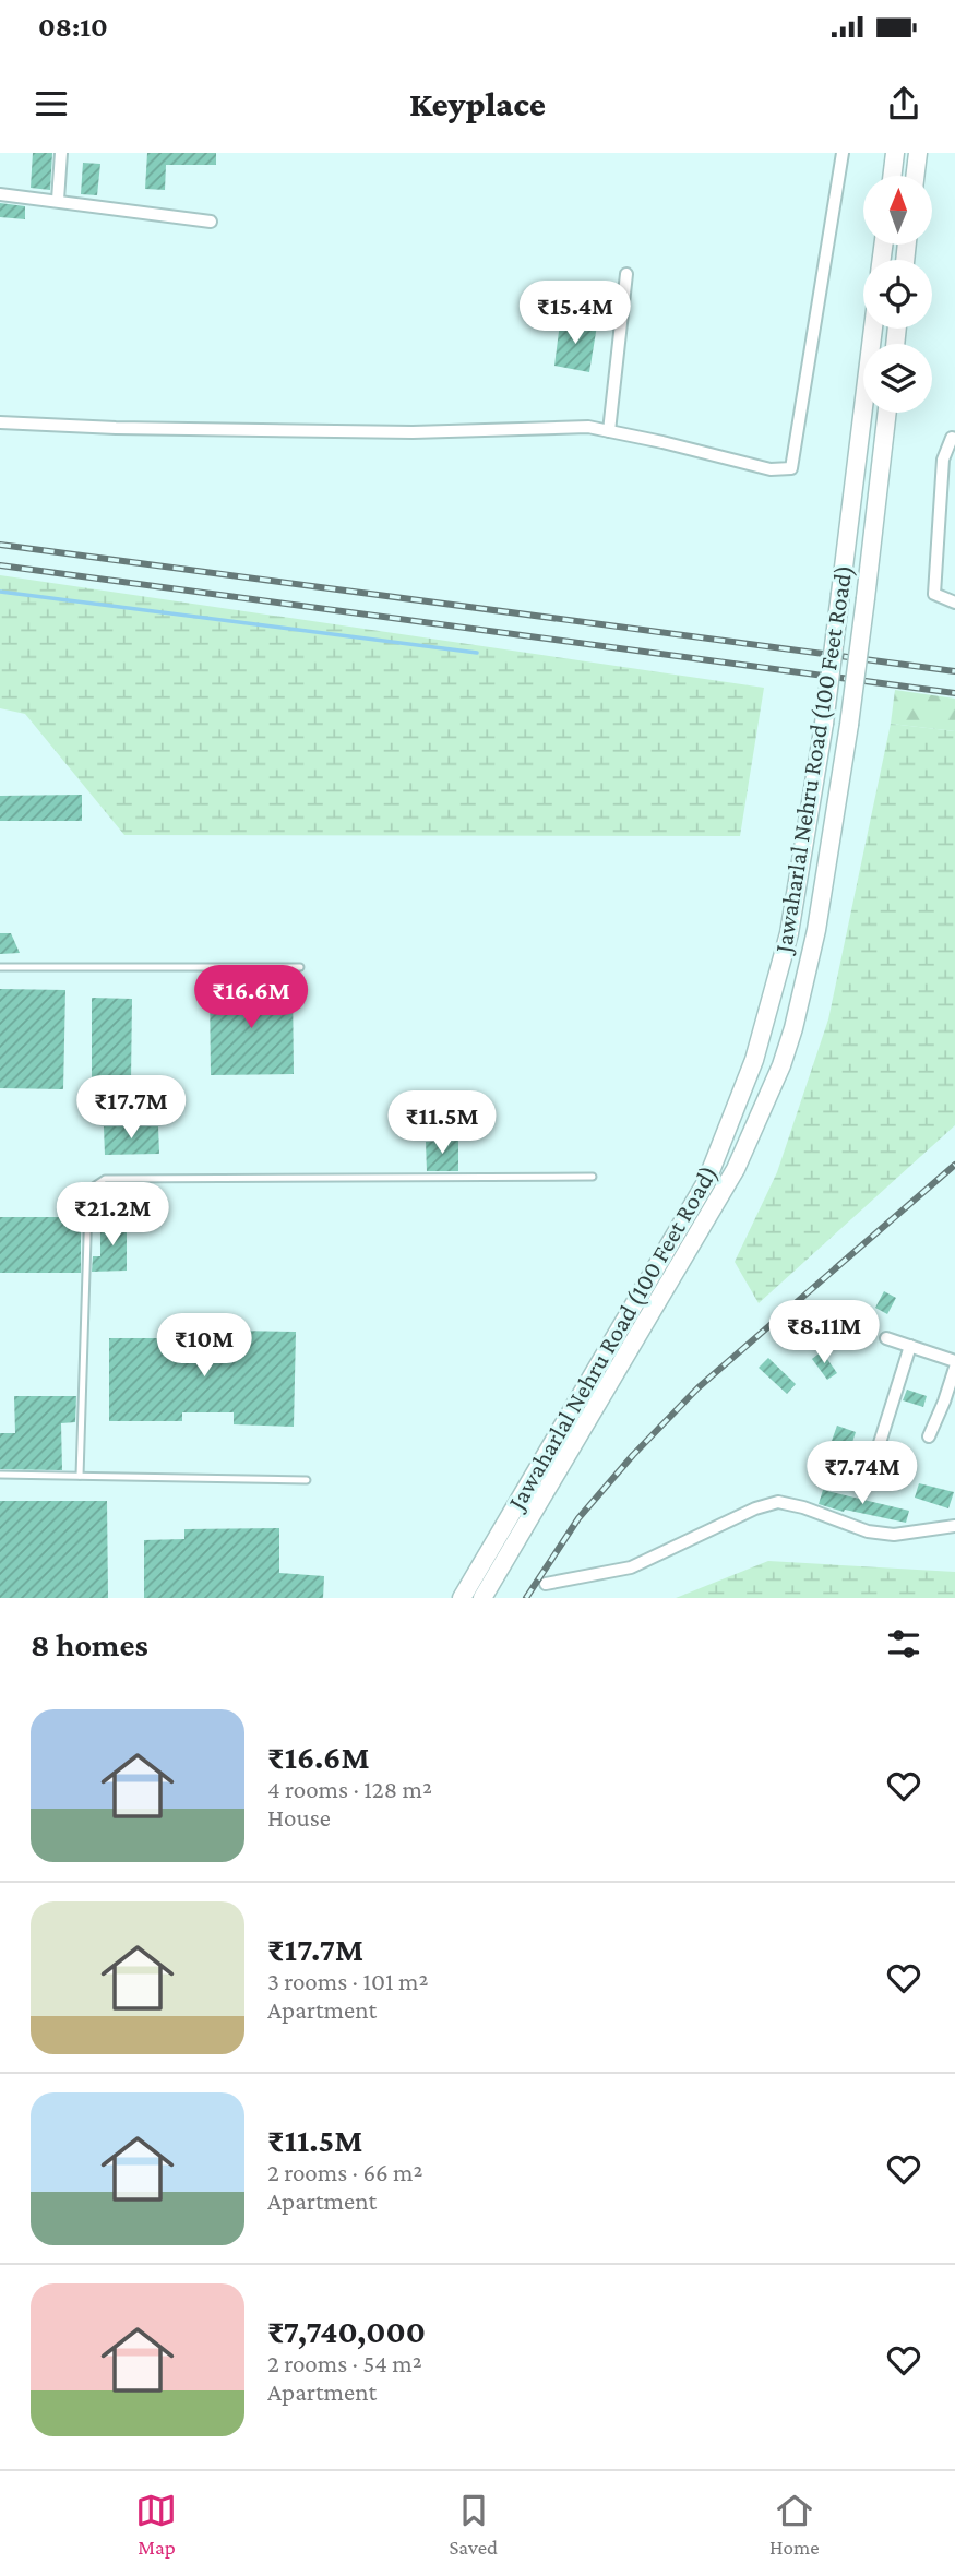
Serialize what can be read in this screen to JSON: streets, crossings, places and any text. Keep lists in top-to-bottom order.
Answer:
{
  "streets": {
    "main road": ["Jawaharlal Nehru Road (100 Feet Road)"]
  },
  "north": "top",
  "page": {
    "status": "08:10",
    "header": "Keyplace",
    "price": [
      "₹15.4M",
      "₹16.6M",
      "₹17.7M",
      "₹11.5M",
      "₹21.2M",
      "₹8.11M",
      "₹10M",
      "₹7.74M"
    ],
    "heading": "8 homes",
    "list": [
      {
        "name": "₹16.6M",
        "note": "4 rooms · 128 m² · House"
      },
      {
        "name": "₹17.7M",
        "note": "3 rooms · 101 m² · Apartment"
      },
      {
        "name": "₹11.5M",
        "note": "2 rooms · 66 m² · Apartment"
      },
      {
        "name": "₹7,740,000",
        "note": "2 rooms · 54 m² · Apartment"
      }
    ],
    "tabs": ["Map", "Saved", "Home"]
  }
}
